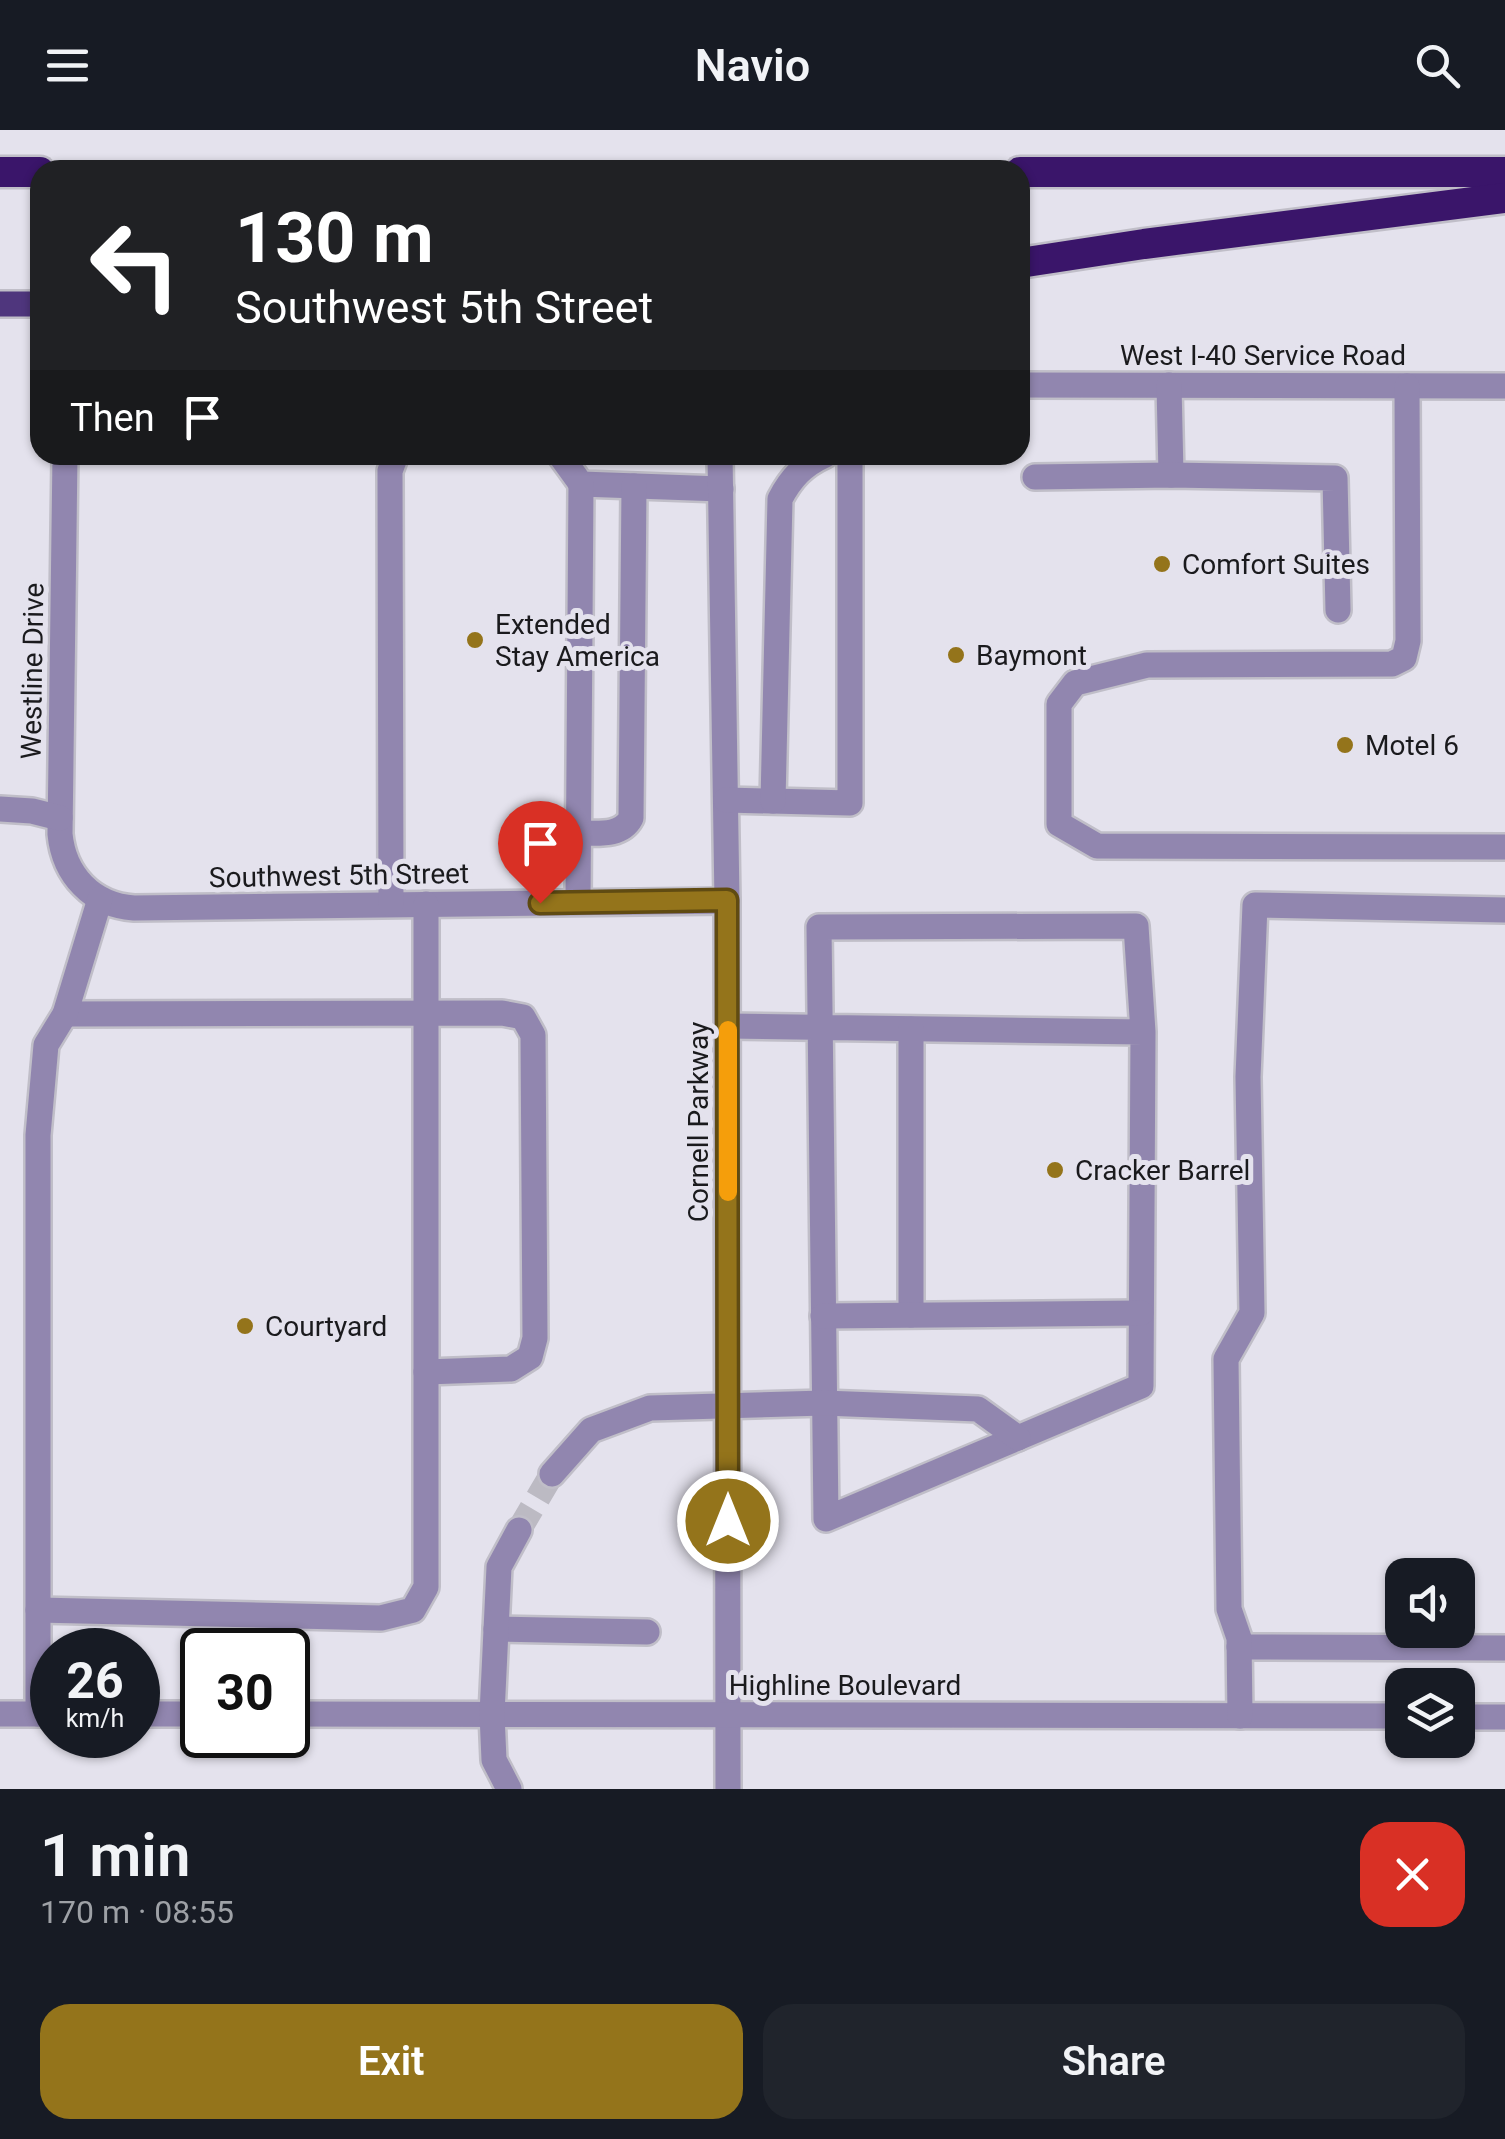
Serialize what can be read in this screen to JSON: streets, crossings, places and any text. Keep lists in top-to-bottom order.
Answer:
{
  "streets": {
    "street": [
      "West I-40 Service Road",
      "Westline Drive",
      "Southwest 5th Street",
      "Cornell Parkway",
      "Highline Boulevard"
    ]
  },
  "crossings": [
    ["Westline Drive", "Southwest 5th Street"],
    ["Southwest 5th Street", "Cornell Parkway"],
    ["Cornell Parkway", "Highline Boulevard"]
  ],
  "places": [
    "Comfort Suites",
    "Extended Stay America",
    "Baymont",
    "Motel 6",
    "Cracker Barrel",
    "Courtyard"
  ],
  "page": {
    "header": "Navio",
    "turn": ["130 m", "Southwest 5th Street"],
    "then": "Then",
    "speed": "26 km/h",
    "limit": "30",
    "heading": ["1 min", "170 m · 08:55"],
    "buttons": ["Exit", "Share"]
  }
}
